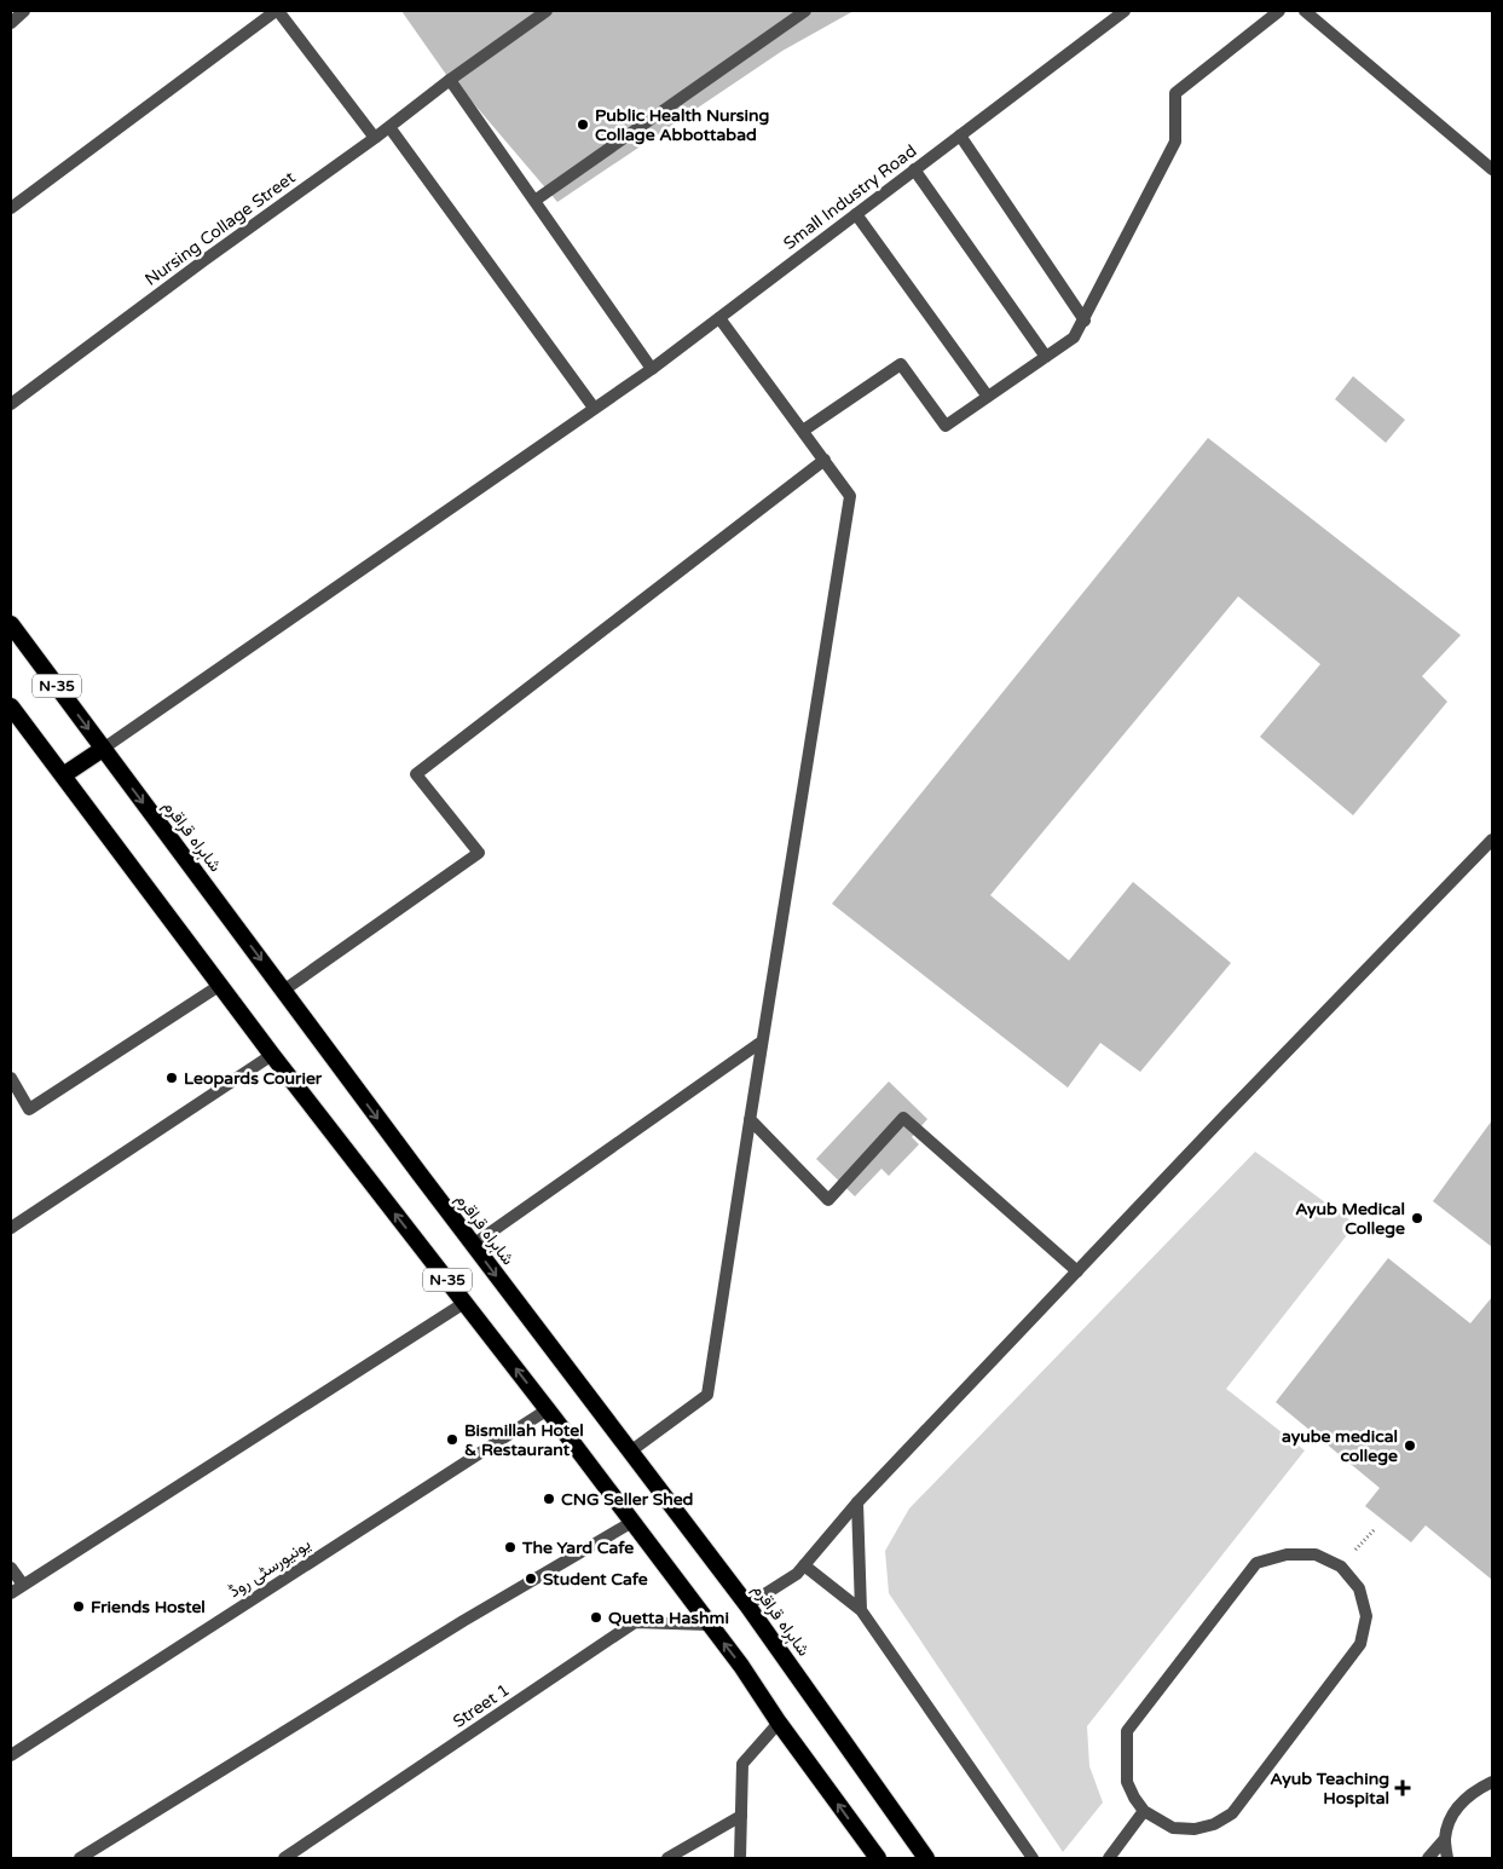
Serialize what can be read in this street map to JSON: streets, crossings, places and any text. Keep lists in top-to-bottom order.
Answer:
{
  "streets": {
    "highway": ["N-35", "شاہراہ قراقرم"],
    "street": [
      "Small Industry Road",
      "Nursing Collage Street",
      "یونیورسٹی روڈ",
      "Street 1"
    ]
  },
  "crossings": [
    ["Small Industry Road", "شاہراہ قراقرم"],
    ["N-35", "یونیورسٹی روڈ"],
    ["N-35", "Street 1"]
  ],
  "places": {
    "other": [
      "Public Health Nursing Collage Abbottabad",
      "Leopards Courier",
      "Ayub Medical College",
      "Bismillah Hotel & Restaurant",
      "ayube medical college",
      "CNG Seller Shed",
      "The Yard Cafe",
      "Student Cafe",
      "Friends Hostel",
      "Quetta Hashmi"
    ],
    "health": ["Ayub Teaching Hospital"]
  }
}
